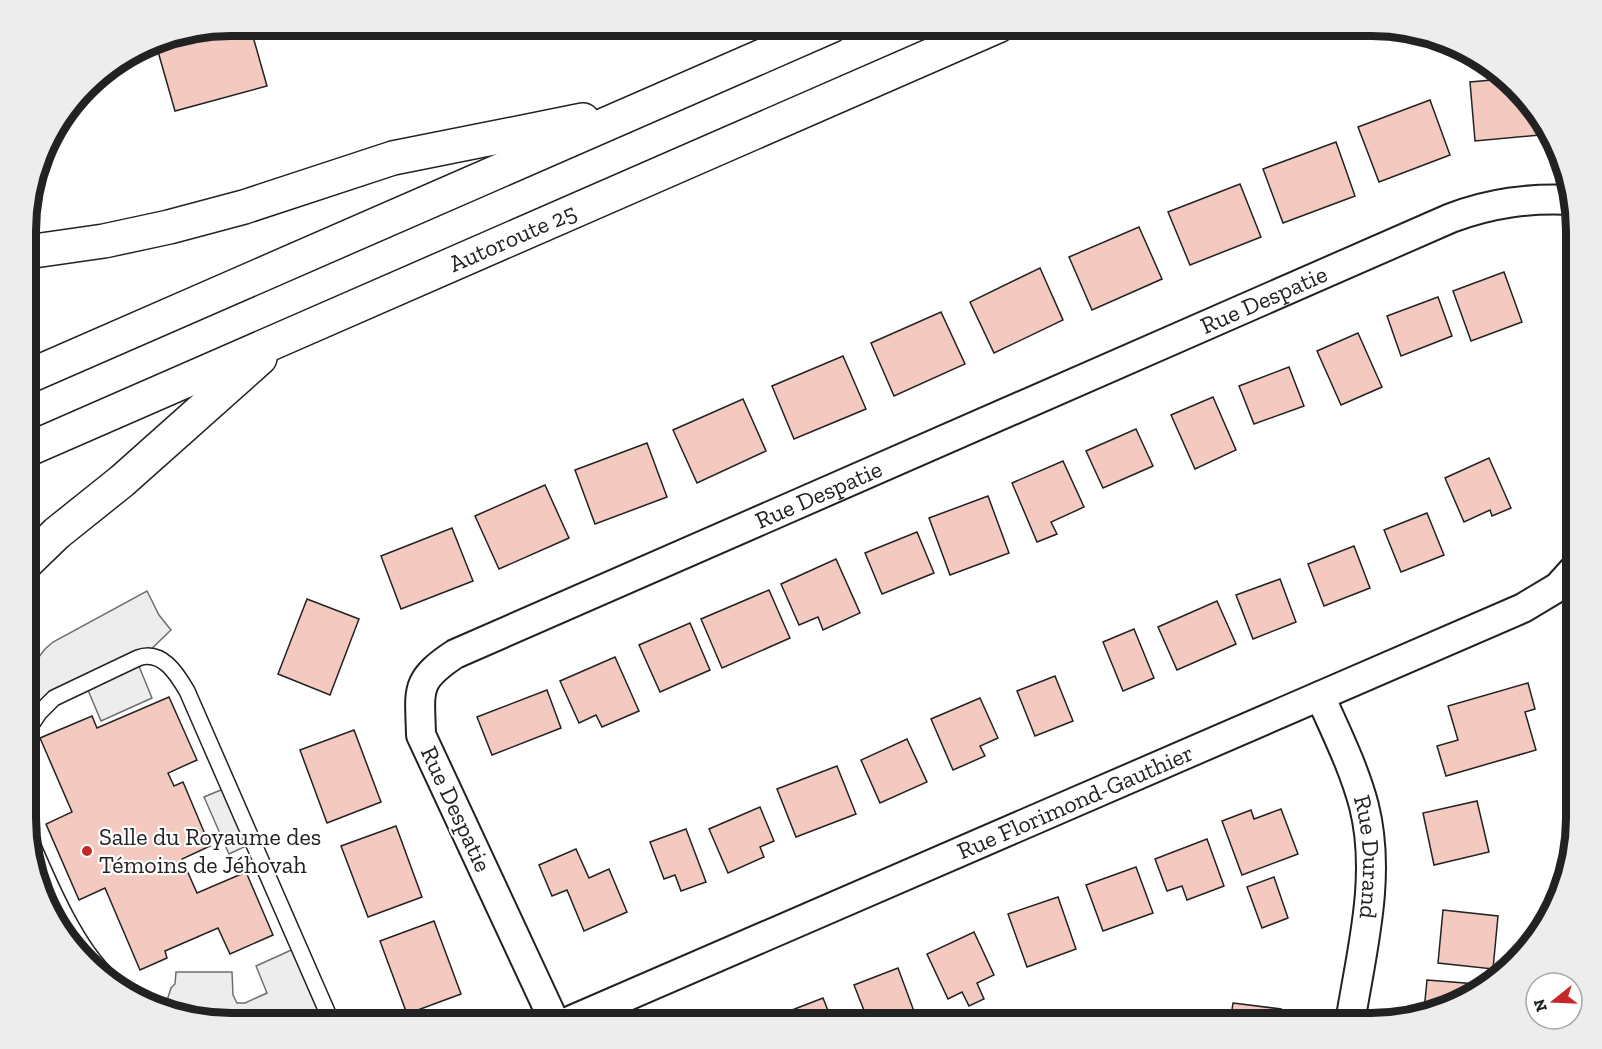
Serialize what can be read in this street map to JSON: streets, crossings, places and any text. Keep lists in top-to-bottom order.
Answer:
{
  "streets": {
    "highway": ["Autoroute 25"],
    "street": ["Rue Despatie", "Rue Florimond-Gauthier", "Rue Durand"]
  },
  "crossings": [
    ["Rue Florimond-Gauthier", "Rue Durand"]
  ],
  "places": ["Salle du Royaume des Témoins de Jéhovah"],
  "north": "left"
}
